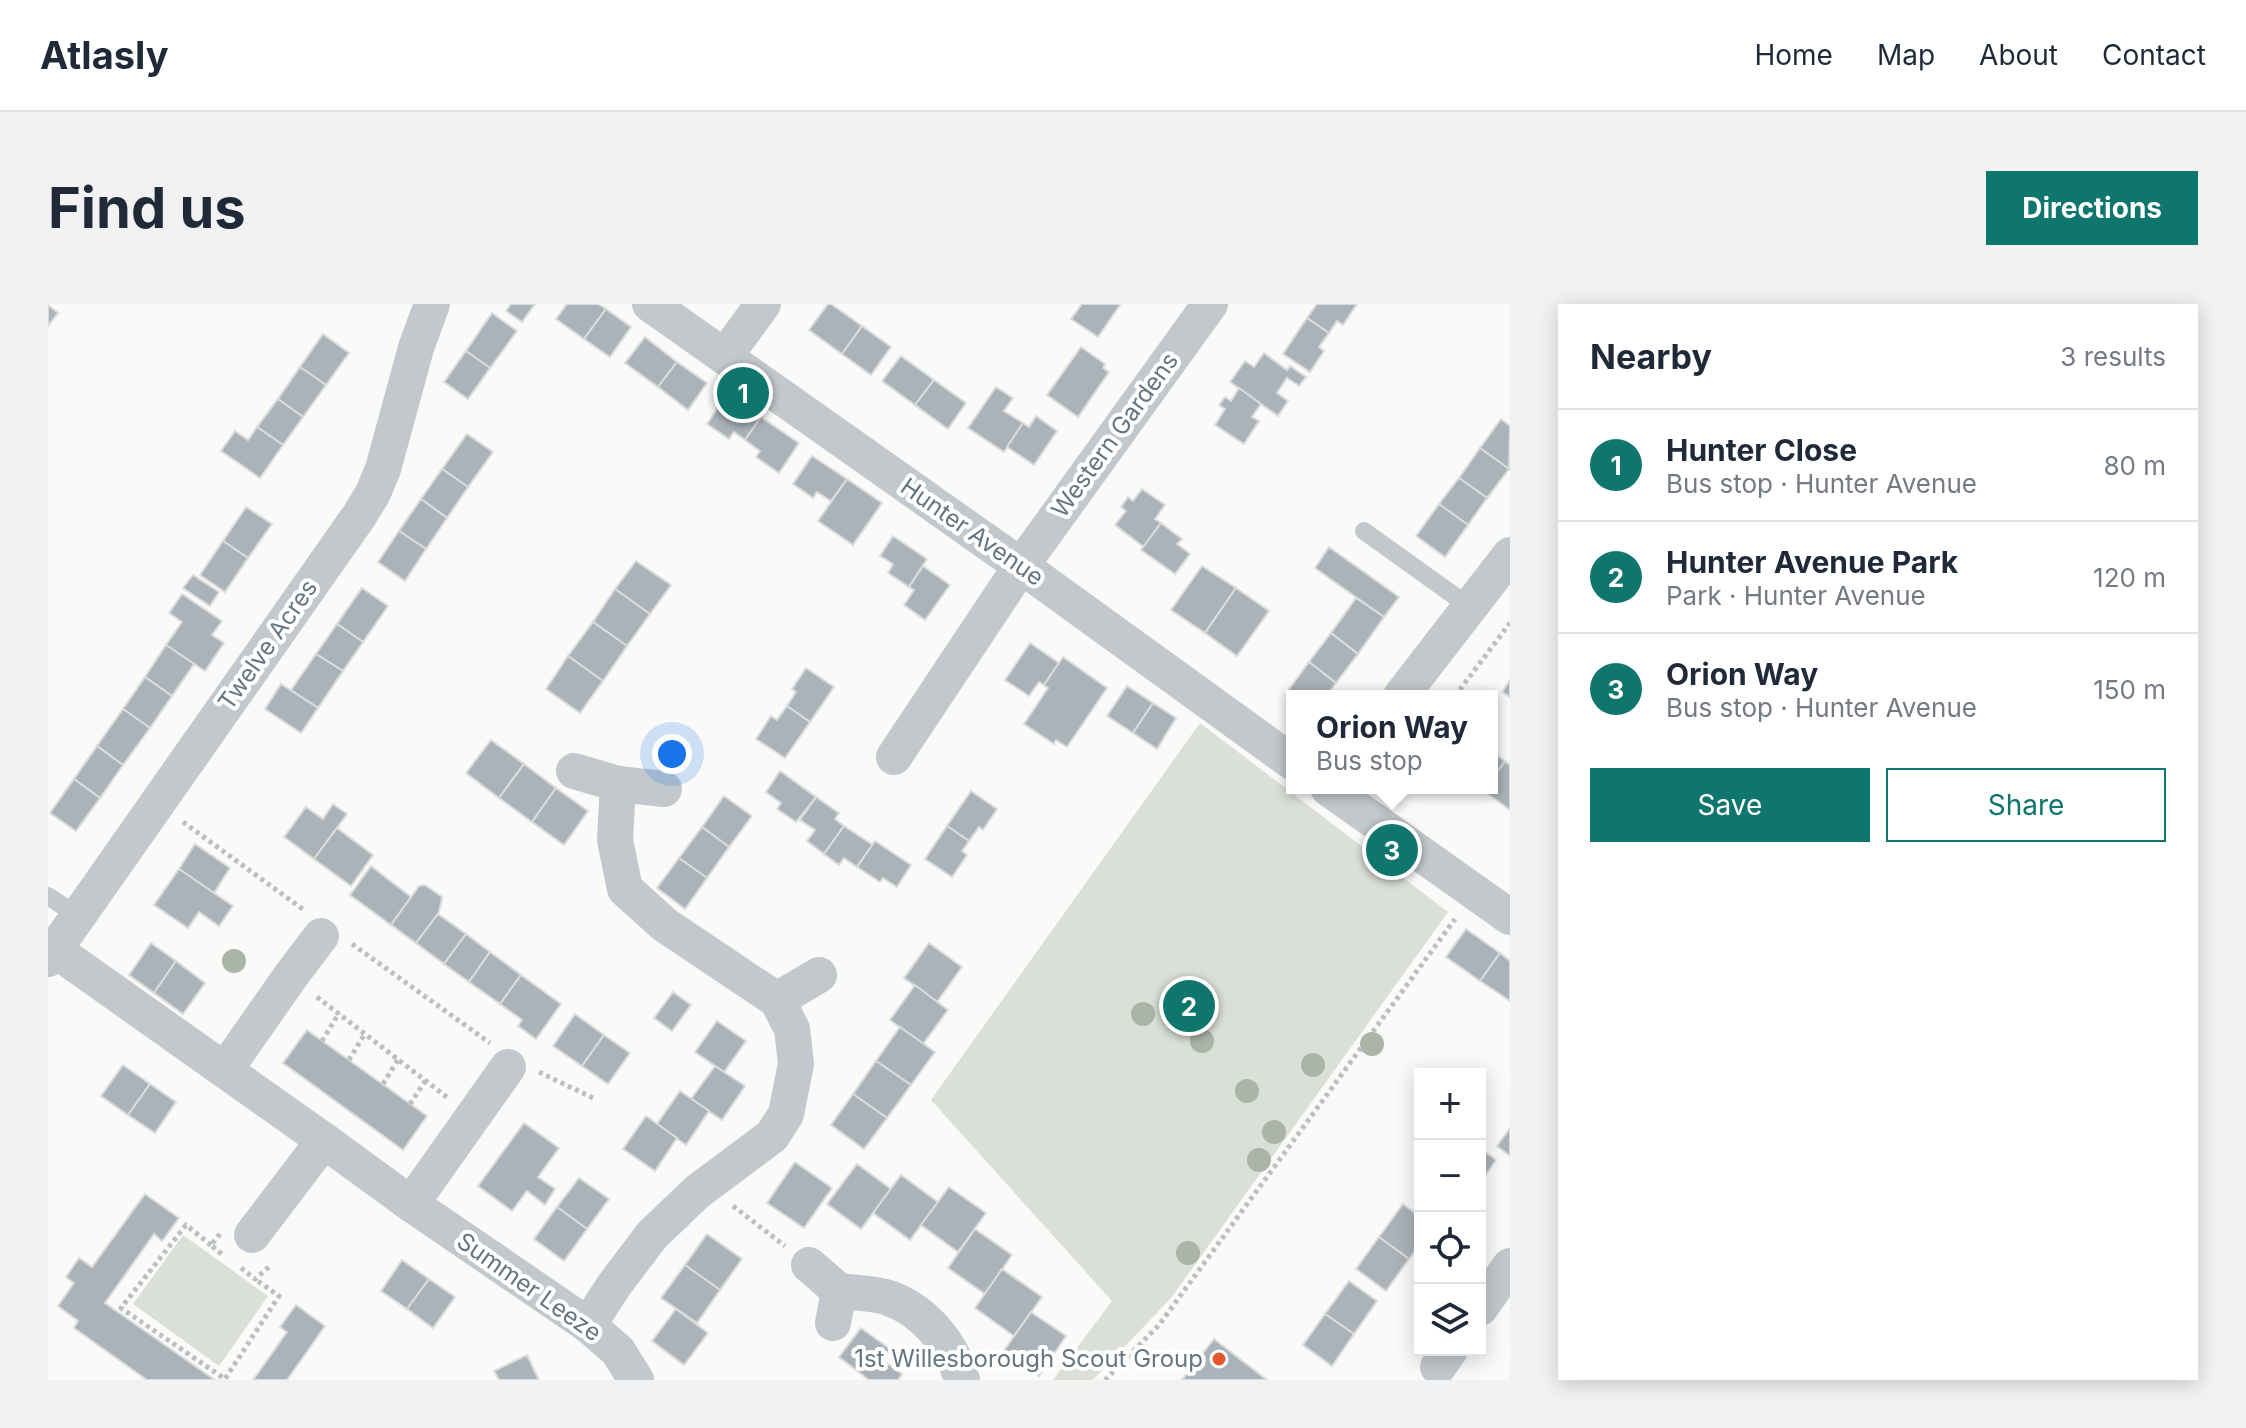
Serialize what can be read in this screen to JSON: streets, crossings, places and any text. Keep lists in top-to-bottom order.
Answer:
{
  "streets": {
    "street": [
      "Western Gardens",
      "Hunter Avenue",
      "Twelve Acres",
      "Summer Leeze"
    ]
  },
  "crossings": [
    ["Western Gardens", "Hunter Avenue"],
    ["Twelve Acres", "Summer Leeze"]
  ],
  "places": ["1st Willesborough Scout Group"],
  "page": {
    "header": "Atlasly",
    "nav": [
      "Home",
      "Map",
      "About",
      "Contact"
    ],
    "buttons": [
      "Directions",
      ["Save", "Share"]
    ],
    "title": "Find us",
    "heading": ["Nearby", "3 results"],
    "pins": ["1", "3", "2"],
    "list": [
      {
        "mark": "1",
        "name": "Hunter Close",
        "note": "Bus stop · Hunter Avenue",
        "value": "80 m"
      },
      {
        "mark": "2",
        "name": "Hunter Avenue Park",
        "note": "Park · Hunter Avenue",
        "value": "120 m"
      },
      {
        "mark": "3",
        "name": "Orion Way",
        "note": "Bus stop · Hunter Avenue",
        "value": "150 m"
      }
    ],
    "popup": ["Orion Way", "Bus stop"],
    "map_buttons": ["+", "−"]
  }
}
